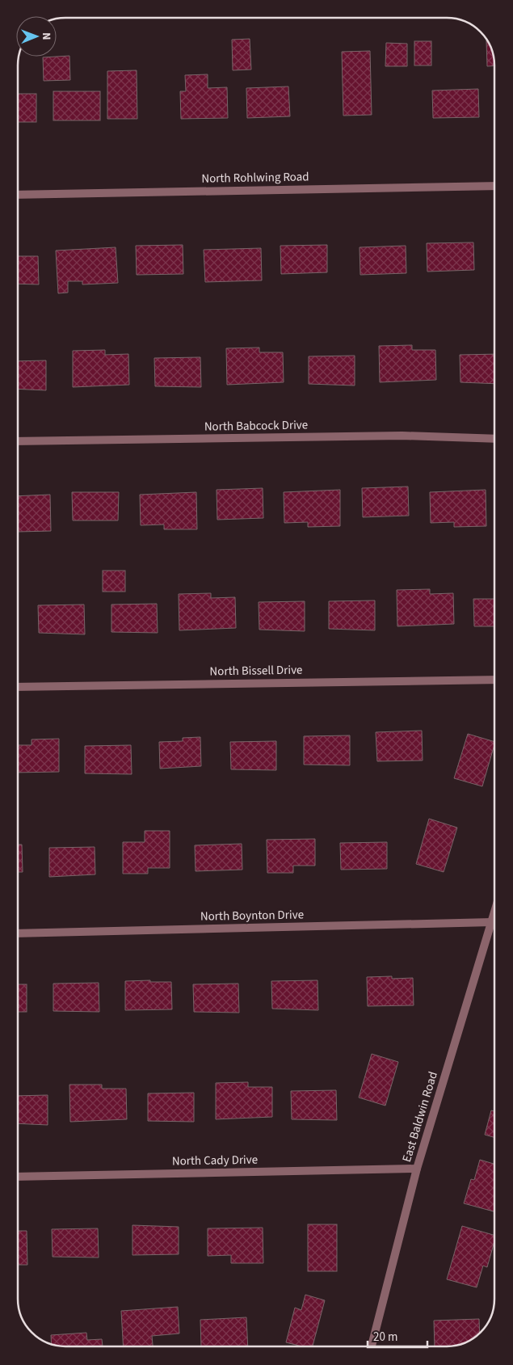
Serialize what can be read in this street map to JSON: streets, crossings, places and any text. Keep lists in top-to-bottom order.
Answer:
{
  "streets": {
    "street": [
      "North Rohlwing Road",
      "North Babcock Drive",
      "North Bissell Drive",
      "North Boynton Drive",
      "East Baldwin Road",
      "North Cady Drive"
    ]
  },
  "crossings": [
    ["North Boynton Drive", "East Baldwin Road"],
    ["East Baldwin Road", "North Cady Drive"]
  ],
  "scale_bar": "20 m",
  "north": "right"
}
